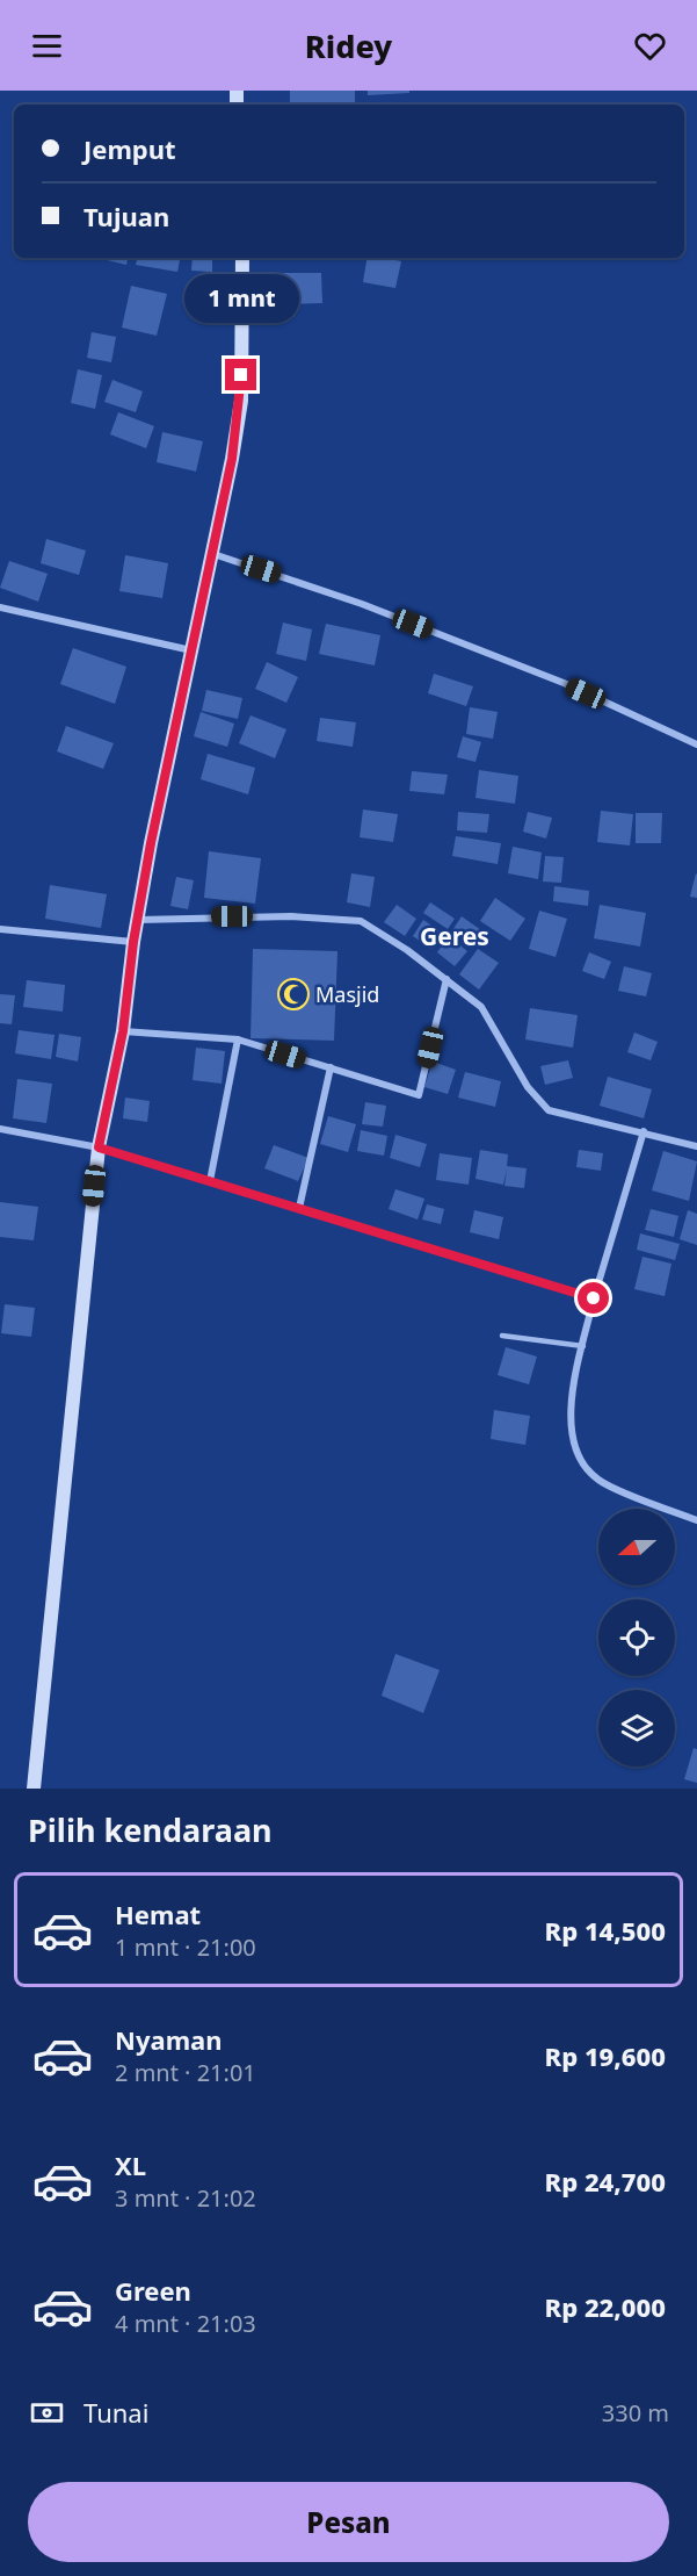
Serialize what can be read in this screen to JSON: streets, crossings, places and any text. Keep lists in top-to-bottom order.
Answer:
{
  "districts": ["Geres"],
  "places": {
    "mosque": ["Masjid"]
  },
  "north": "left",
  "page": {
    "header": "Ridey",
    "banner": ["Jemput", "Tujuan"],
    "bubble": "1 mnt",
    "heading": "Pilih kendaraan",
    "list": [
      {
        "name": "Hemat",
        "note": "1 mnt · 21:00",
        "value": "Rp 14,500"
      },
      {
        "name": "Nyaman",
        "note": "2 mnt · 21:01",
        "value": "Rp 19,600"
      },
      {
        "name": "XL",
        "note": "3 mnt · 21:02",
        "value": "Rp 24,700"
      },
      {
        "name": "Green",
        "note": "4 mnt · 21:03",
        "value": "Rp 22,000"
      }
    ],
    "pay": ["Tunai", "330 m"],
    "buttons": "Pesan"
  }
}
